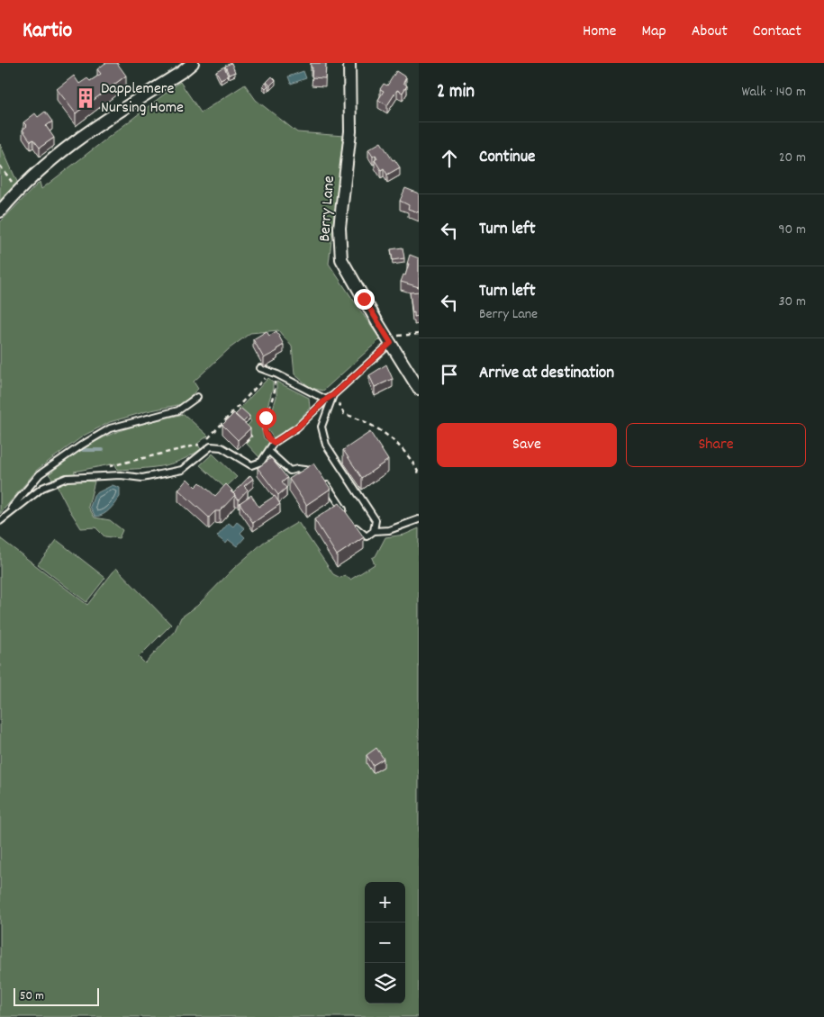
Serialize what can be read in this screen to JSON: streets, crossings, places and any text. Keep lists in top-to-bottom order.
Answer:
{
  "streets": {
    "street": ["Berry Lane"]
  },
  "places": {
    "building": ["Dapplemere Nursing Home"]
  },
  "scale_bar": "50 m",
  "page": {
    "header": "Kartio",
    "nav": [
      "Home",
      "Map",
      "About",
      "Contact"
    ],
    "heading": ["2 min", "Walk · 140 m"],
    "list": [
      ["Continue", "20 m"],
      ["Turn left", "90 m"],
      ["Turn left", "Berry Lane", "30 m"],
      "Arrive at destination"
    ],
    "buttons": ["Save", "Share"],
    "map_buttons": ["+", "−"],
    "scale": "50 m"
  }
}
